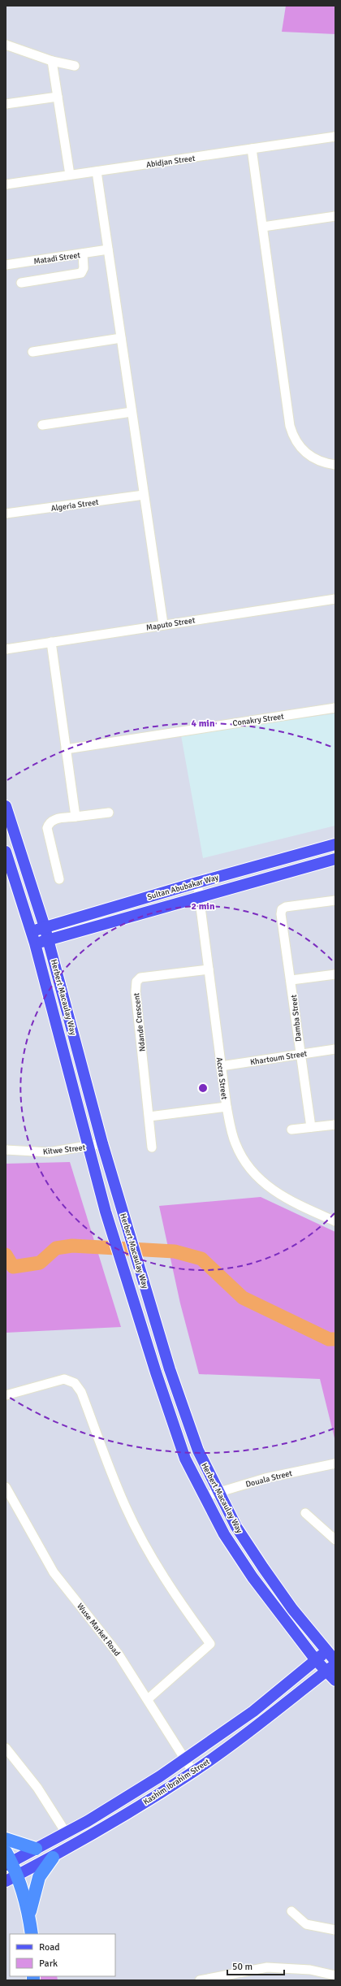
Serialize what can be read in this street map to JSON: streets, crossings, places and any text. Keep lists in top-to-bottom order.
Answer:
{
  "streets": {
    "main road": ["Sultan Abubakar Way", "Herbert Macaulay Way", "Kashim Ibrahim Street"],
    "street": [
      "Abidjan Street",
      "Matadi Street",
      "Algeria Street",
      "Maputo Street",
      "Conakry Street",
      "Damba Street",
      "Ndande Crescent",
      "Khartoum Street",
      "Accra Street",
      "Kitwe Street",
      "Douala Street",
      "Wuse Market Road"
    ]
  },
  "crossings": [
    ["Sultan Abubakar Way", "Herbert Macaulay Way"],
    ["Sultan Abubakar Way", "Accra Street"],
    ["Herbert Macaulay Way", "Kitwe Street"],
    ["Herbert Macaulay Way", "Douala Street"],
    ["Herbert Macaulay Way", "Kashim Ibrahim Street"],
    ["Damba Street", "Khartoum Street"],
    ["Ndande Crescent", "Accra Street"],
    ["Khartoum Street", "Accra Street"],
    ["Wuse Market Road", "Kashim Ibrahim Street"]
  ],
  "legend": ["Road", "Park"],
  "scale_bar": "50 m",
  "rings": ["4 min", "2 min"]
}
